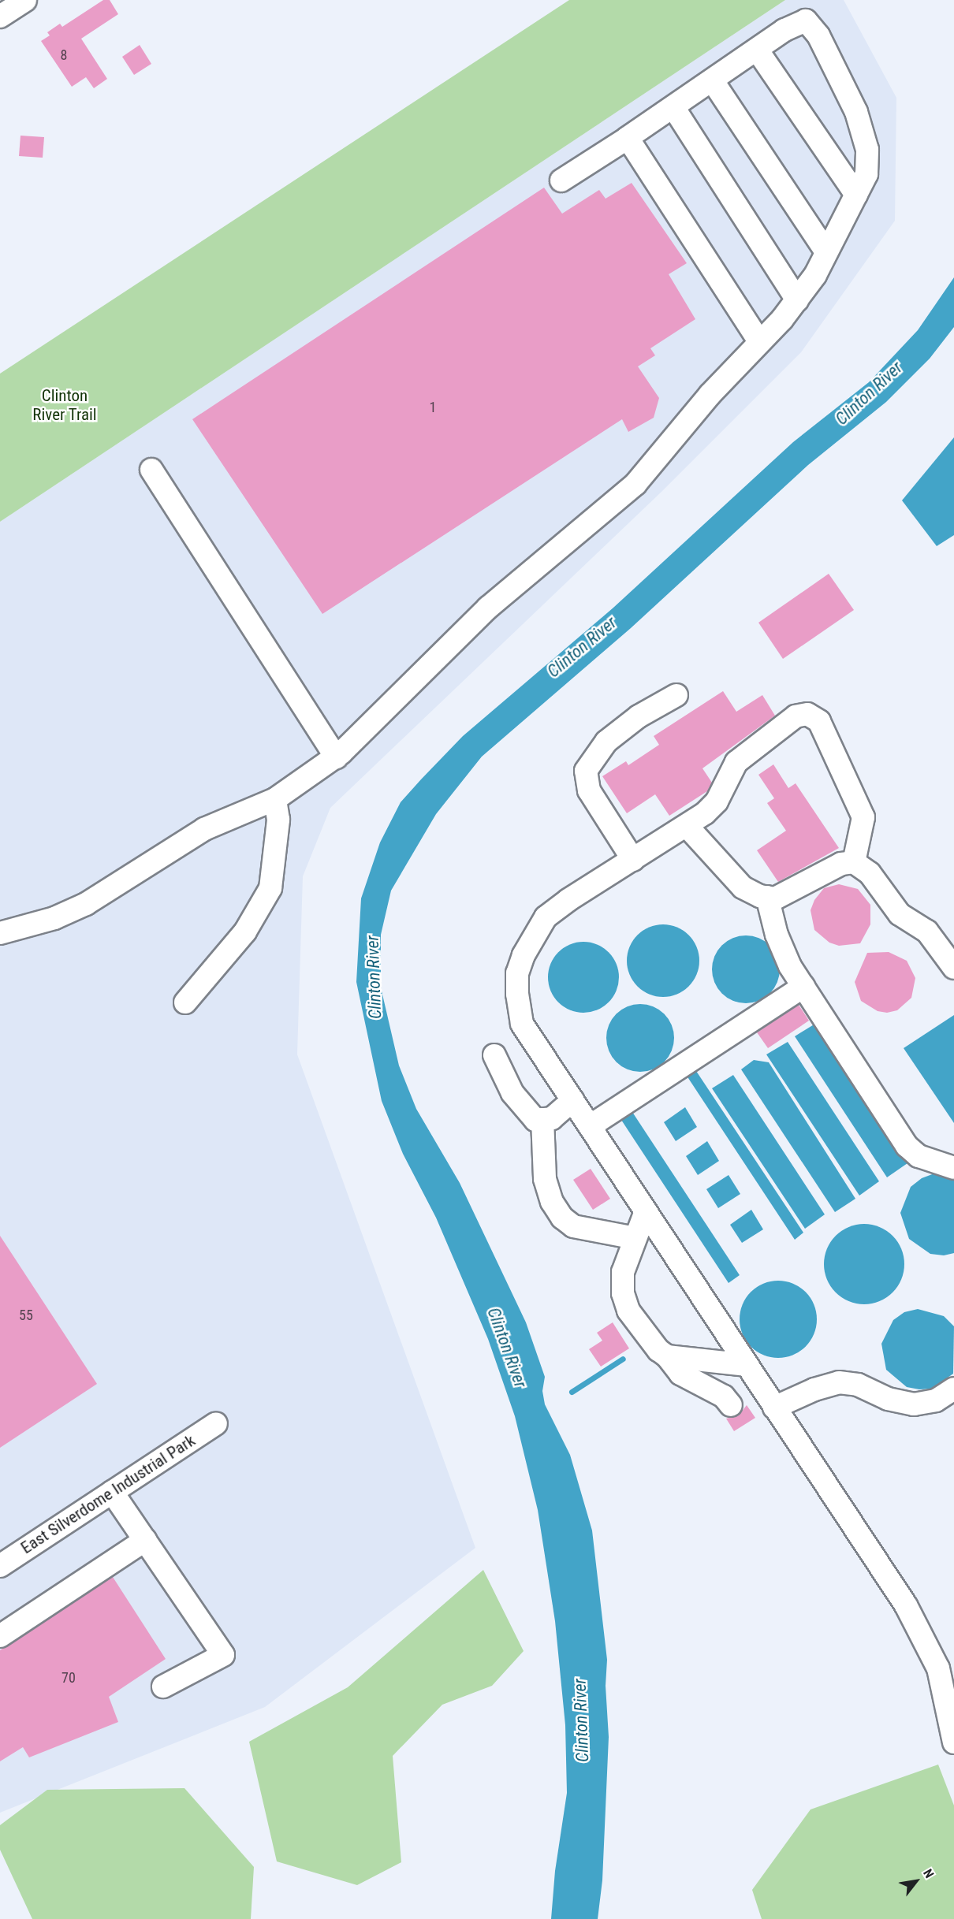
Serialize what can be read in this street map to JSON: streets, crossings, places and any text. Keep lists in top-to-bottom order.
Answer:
{
  "streets": {
    "street": ["East Silverdome Industrial Park"]
  },
  "water": ["Clinton River"],
  "parks": ["Clinton River Trail"],
  "house_numbers": [
    "8",
    "1",
    "55",
    "70"
  ],
  "north": "top right"
}
